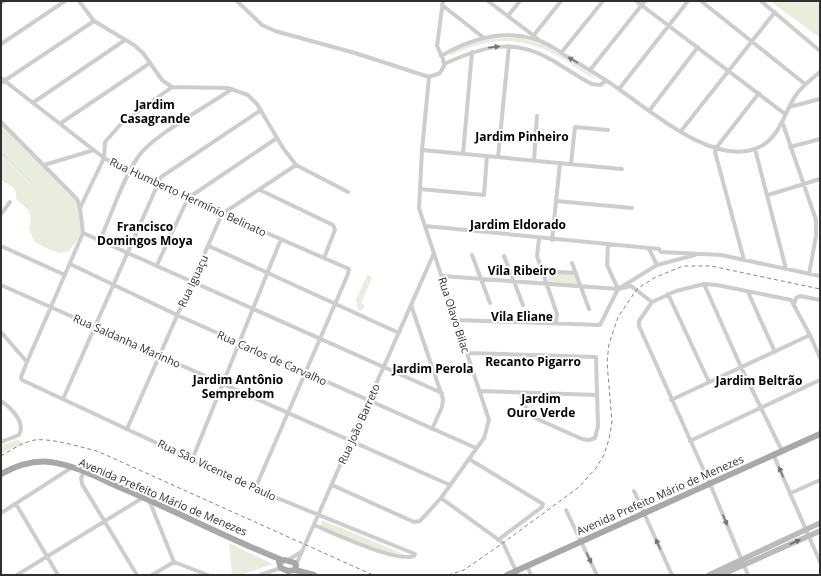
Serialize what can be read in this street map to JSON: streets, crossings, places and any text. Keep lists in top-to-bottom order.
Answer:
{
  "streets": {
    "main road": ["Avenida Prefeito Mário de Menezes"],
    "street": [
      "Rua Humberto Hermínio Belinato",
      "Rua Iguaçu",
      "Rua Olavo Bilac",
      "Rua Saldanha Marinho",
      "Rua Carlos de Carvalho",
      "Rua João Barreto",
      "Rua São Vicente de Paulo"
    ]
  },
  "crossings": [
    ["Rua Humberto Hermínio Belinato", "Rua Iguaçu"],
    ["Rua Iguaçu", "Rua Saldanha Marinho"],
    ["Rua Iguaçu", "Rua Carlos de Carvalho"],
    ["Rua Iguaçu", "Rua São Vicente de Paulo"],
    ["Rua Olavo Bilac", "Rua Saldanha Marinho"],
    ["Rua Olavo Bilac", "Rua Carlos de Carvalho"],
    ["Rua Olavo Bilac", "Rua João Barreto"],
    ["Rua Saldanha Marinho", "Rua João Barreto"],
    ["Rua Carlos de Carvalho", "Rua João Barreto"],
    ["Rua João Barreto", "Rua São Vicente de Paulo"],
    ["Rua João Barreto", "Avenida Prefeito Mário de Menezes"]
  ],
  "districts": [
    "Jardim Casagrande",
    "Jardim Pinheiro",
    "Jardim Eldorado",
    "Francisco Domingos Moya",
    "Vila Ribeiro",
    "Vila Eliane",
    "Recanto Pigarro",
    "Jardim Perola",
    "Jardim Antônio Semprebom",
    "Jardim Beltrão",
    "Jardim Ouro Verde"
  ]
}
